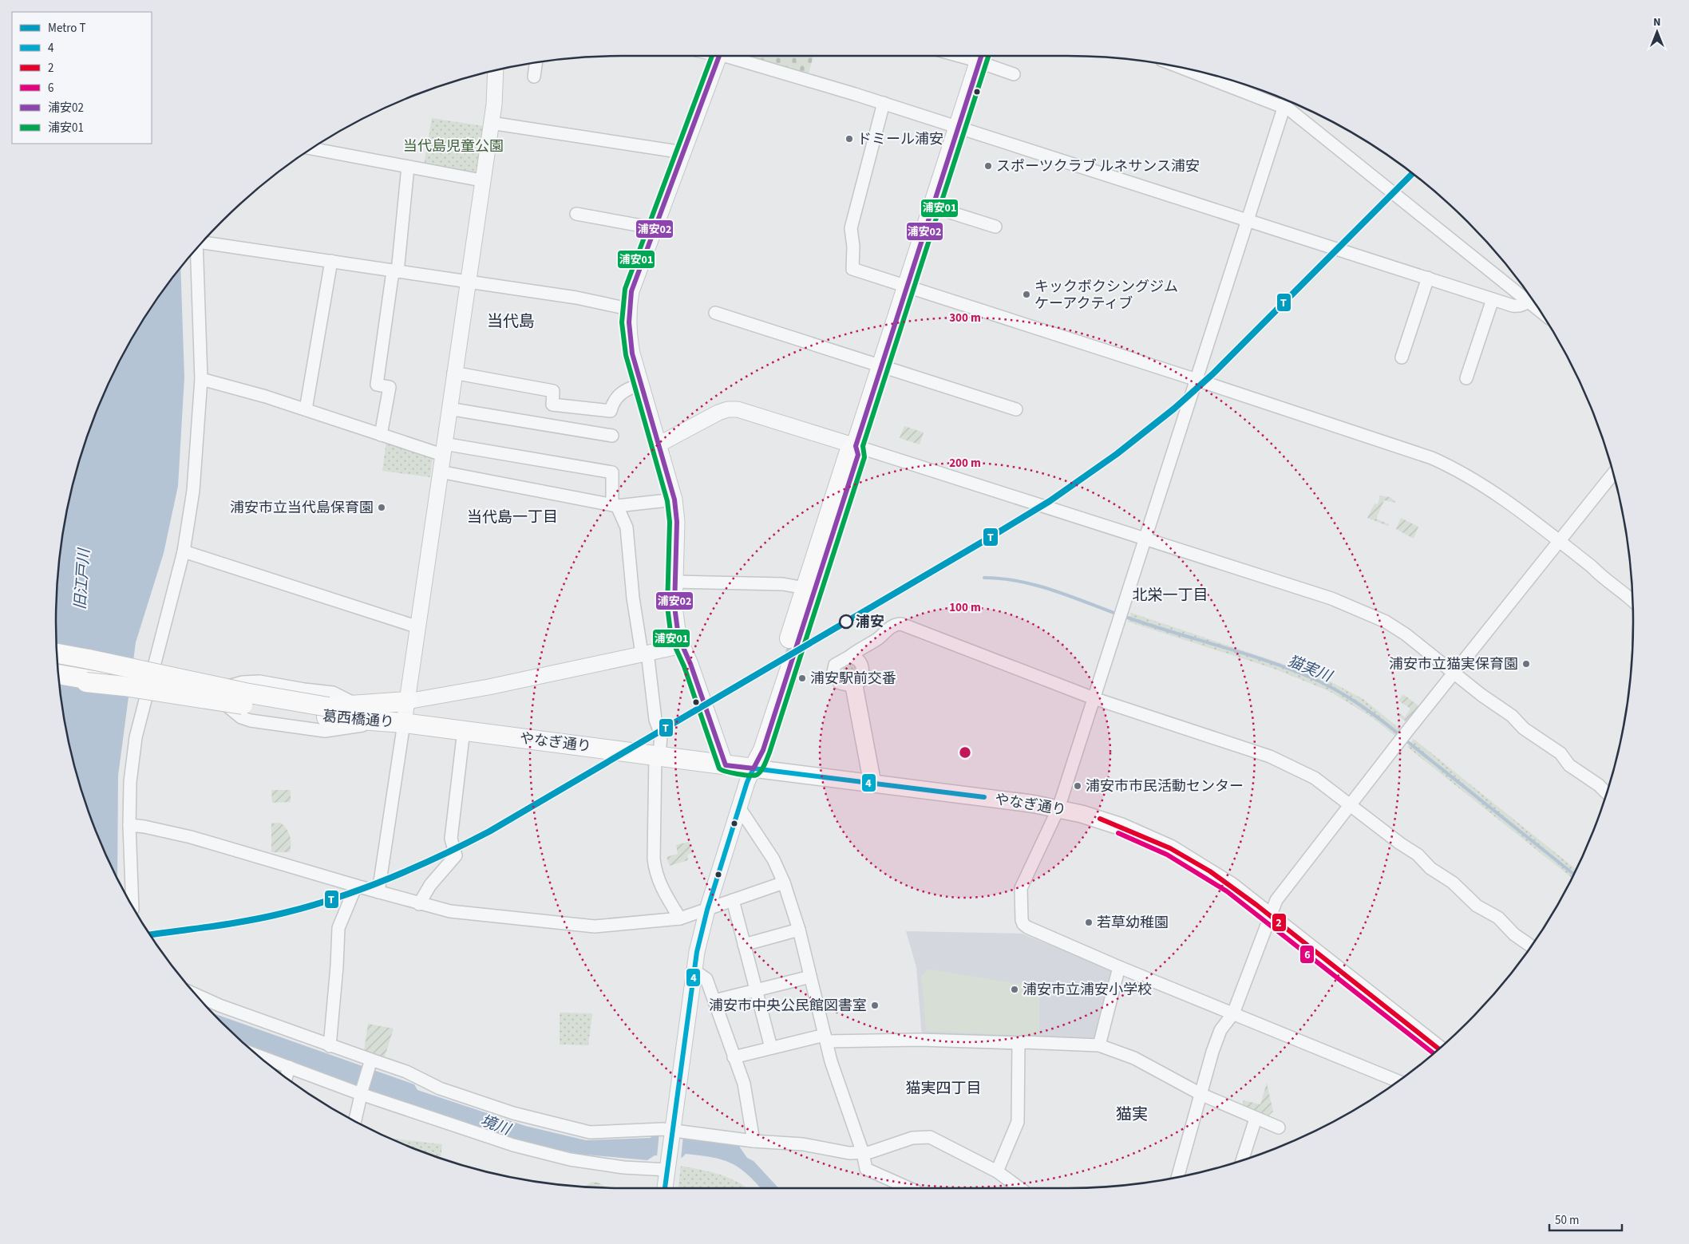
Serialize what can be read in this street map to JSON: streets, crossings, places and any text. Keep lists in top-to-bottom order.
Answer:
{
  "streets": {
    "main road": ["葛西橋通り", "やなぎ通り"]
  },
  "crossings": [
    ["葛西橋通り", "やなぎ通り"]
  ],
  "districts": [
    "当代島",
    "当代島一丁目",
    "北栄一丁目",
    "猫実四丁目",
    "猫実"
  ],
  "water": ["旧江戸川", "猫実川", "境川"],
  "parks": ["当代島児童公園"],
  "places": [
    "ドミール浦安",
    "スポーツクラブ ルネサンス浦安",
    "キックボクシングジム ケーアクティブ",
    "浦安市立当代島保育園",
    "浦安",
    "浦安市立猫実保育園",
    "浦安駅前交番",
    "浦安市市民活動センター",
    "若草幼稚園",
    "浦安市立浦安小学校",
    "浦安市中央公民館図書室"
  ],
  "lines": [
    "transit line 浦安02",
    "transit line 浦安01",
    "metro line T",
    "transit line 4",
    "transit line 2",
    "transit line 6"
  ],
  "legend": [
    "Metro T",
    "4",
    "2",
    "6",
    "浦安02",
    "浦安01"
  ],
  "scale_bar": "50 m",
  "north": "top",
  "rings": ["300 m", "200 m", "100 m"]
}
